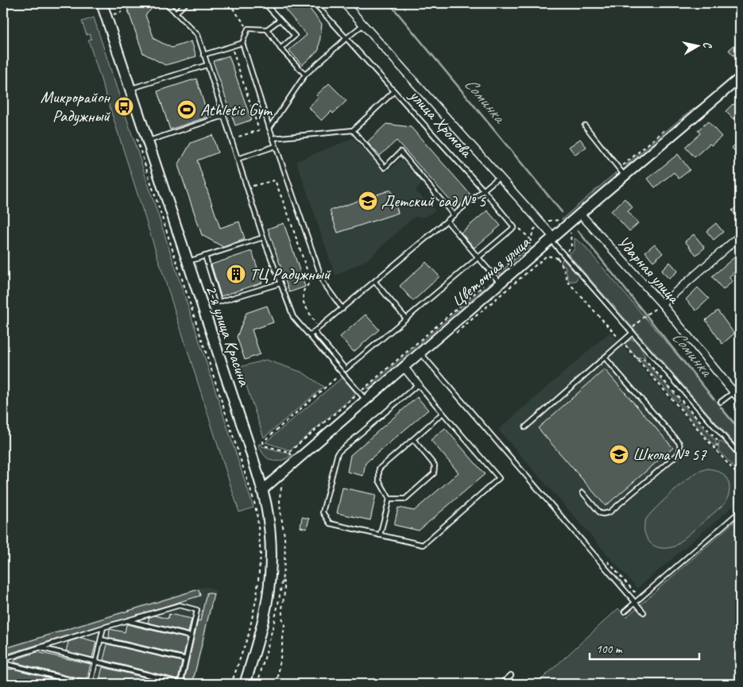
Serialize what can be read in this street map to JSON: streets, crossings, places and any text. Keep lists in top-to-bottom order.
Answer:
{
  "streets": {
    "main road": ["2-я улица Красина"],
    "street": ["улица Хромова", "Ударная улица", "Цветочная улица"]
  },
  "crossings": [
    ["улица Хромова", "Цветочная улица"],
    ["Ударная улица", "Цветочная улица"],
    ["Цветочная улица", "2-я улица Красина"]
  ],
  "water": ["Соминка"],
  "places": {
    "bus stop": ["Микрорайон Радужный"],
    "sports": ["Athletic Gym"],
    "school or university": ["Детский сад № 5", "Школа № 57"],
    "building": ["ТЦ Радужный"]
  },
  "scale_bar": "100 m",
  "north": "right"
}
